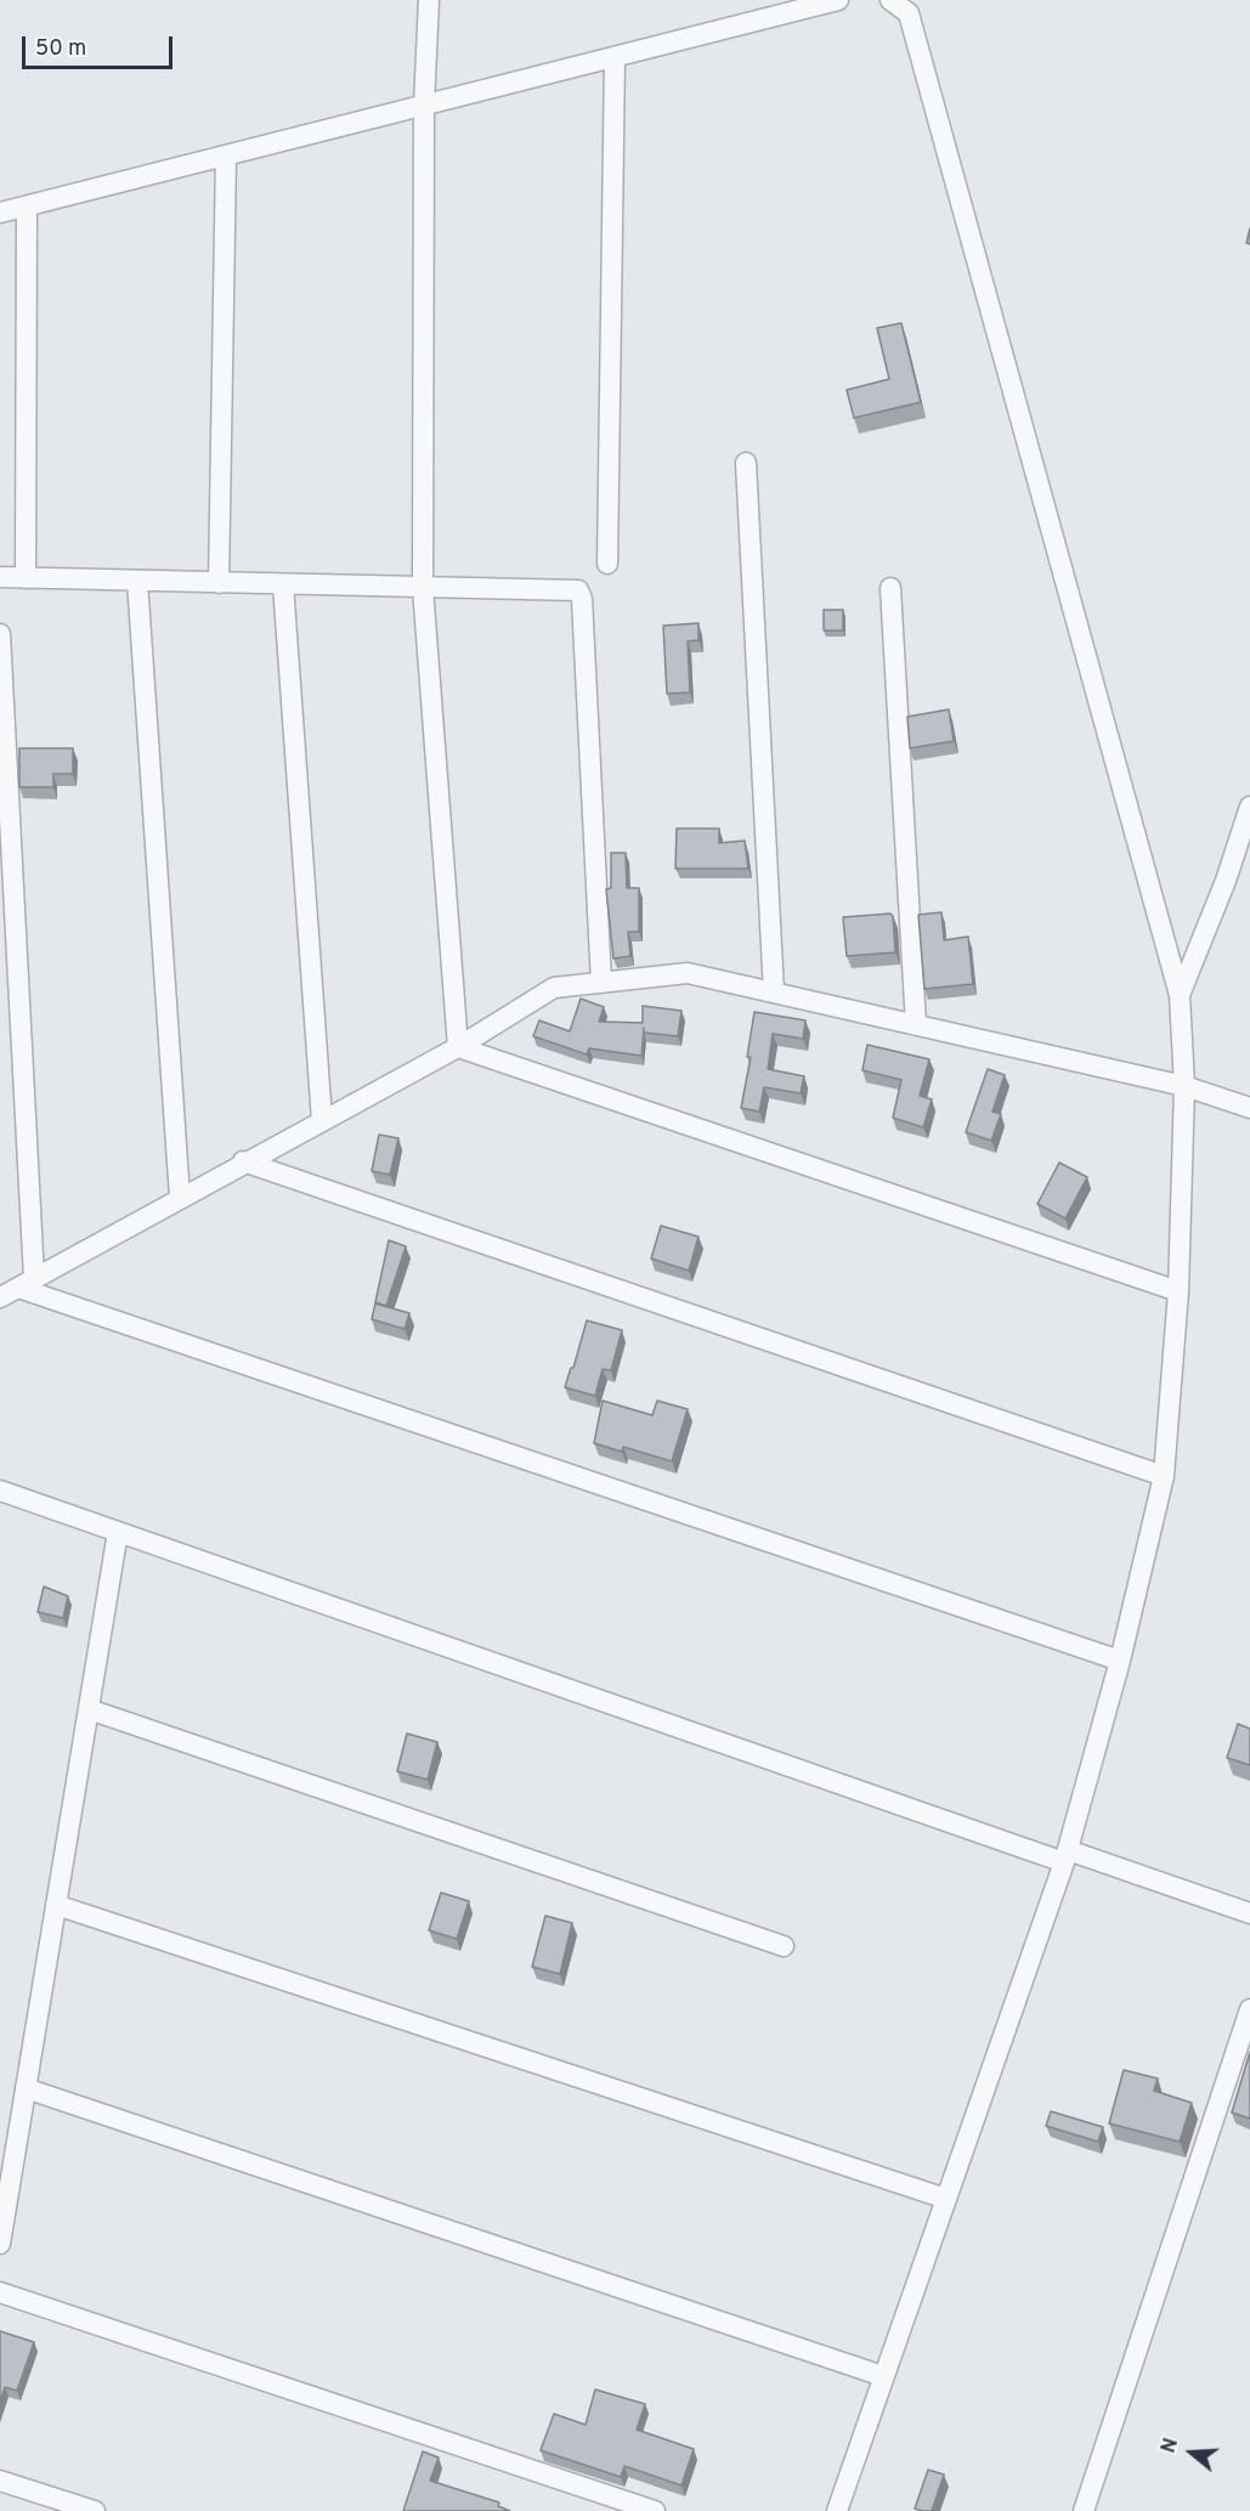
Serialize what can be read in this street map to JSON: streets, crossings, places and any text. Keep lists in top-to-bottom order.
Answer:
{
  "scale_bar": "50 m",
  "north": "left"
}
